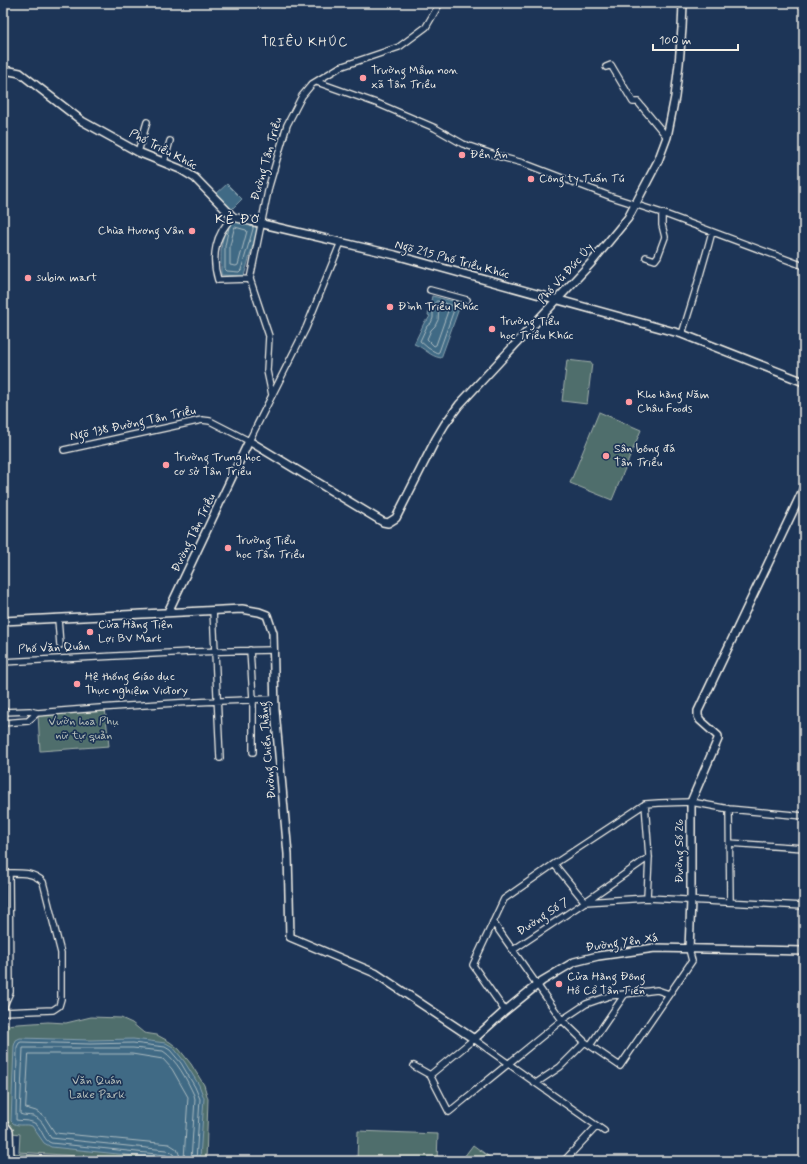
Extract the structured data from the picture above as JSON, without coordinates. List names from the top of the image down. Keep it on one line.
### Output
{"streets":{"street":["Phố Triều Khúc","Đường Tân Triều","Ngõ 215 Phố Triều Khúc","Phố Vũ Đức Úy","Ngõ 138 Đường Tân Triều","Phố Văn Quán","Đường Chiến Thắng","Đường Số 26","Đường Số 7","Đường Yên Xá"]},"crossings":[["Đường Tân Triều","Phố Vũ Đức Úy"],["Đường Tân Triều","Ngõ 138 Đường Tân Triều"],["Đường Tân Triều","Đường Chiến Thắng"],["Ngõ 215 Phố Triều Khúc","Phố Vũ Đức Úy"],["Phố Vũ Đức Úy","Ngõ 138 Đường Tân Triều"],["Phố Văn Quán","Đường Chiến Thắng"],["Đường Chiến Thắng","Đường Yên Xá"],["Đường Số 26","Đường Yên Xá"]],"districts":["TRIÊU KHÚC","KẺ ĐƠ"],"parks":["Vườn hoa Phụ nữ tự quản","Văn Quán Lake Park"],"places":["Trường Mầm non xã Tân Triều","Đền Án","Công ty Tuấn Tú","Chùa Hương Vân","subin mart","Đình Triều Khúc","Trường Tiểu học Triều Khúc","Kho hàng Năm Châu Foods","Sân bóng đá Tân Triều","Trường Trung học cơ sở Tân Triều","Trường Tiểu học Tân Triều","Cửa Hàng Tiện Lợi BV Mart","Hệ thống Giáo dục Thực nghiệm Victory","Cửa Hàng Đông Hồ Cổ Tân Tiến"],"scale_bar":"100 m"}
